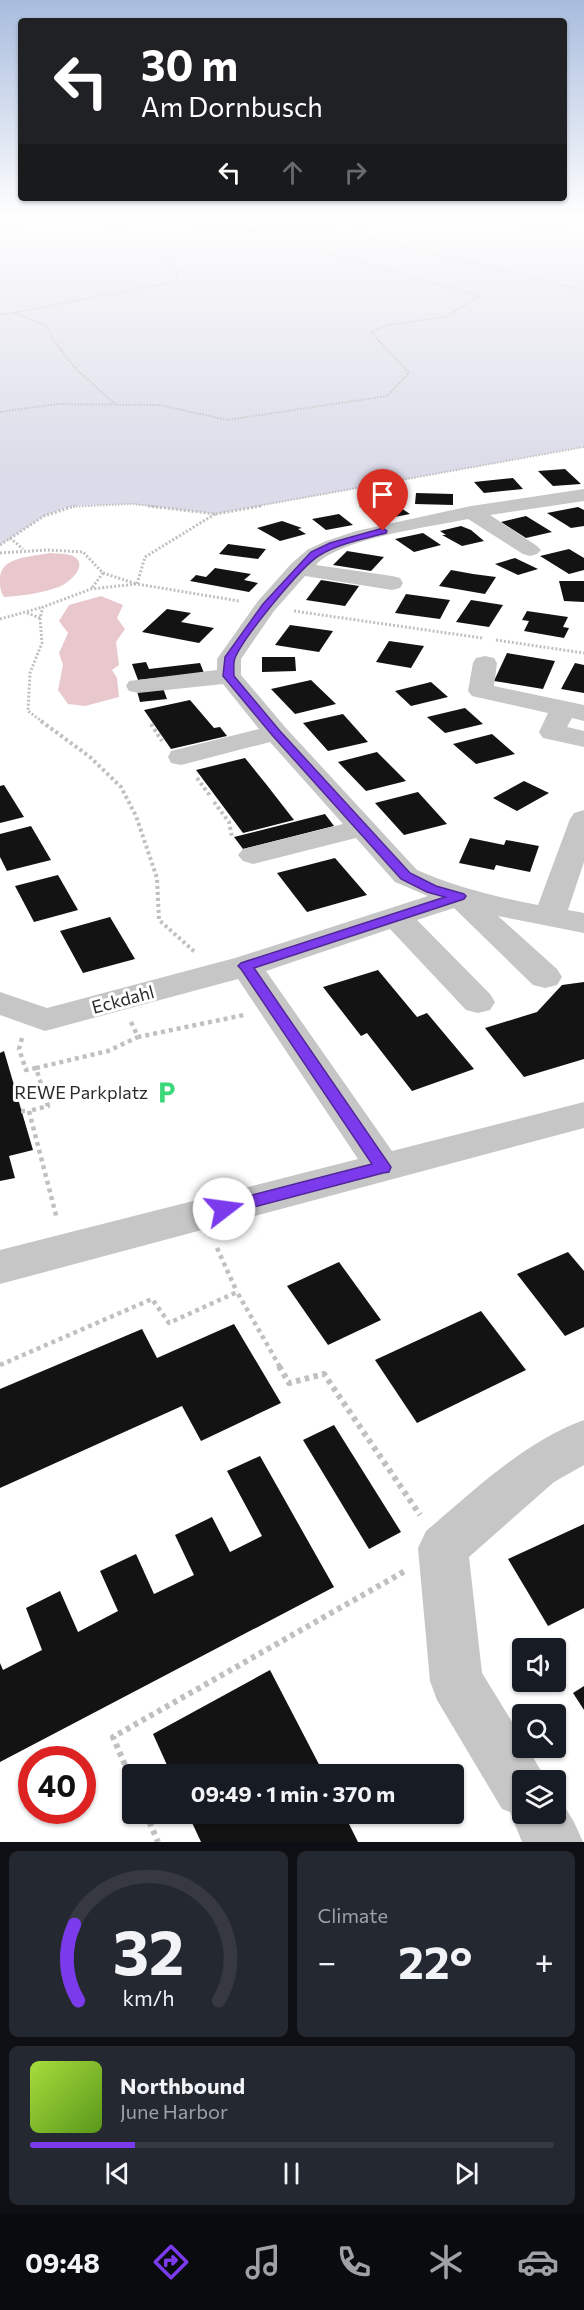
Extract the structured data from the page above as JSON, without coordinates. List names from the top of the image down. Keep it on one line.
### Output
{"streets":{"street":["Eckdahl"]},"places":{"parking":["REWE Parkplatz"]},"page":{"turn":["30 m","Am Dornbusch"],"limit":"40","trip":"09:49 · 1 min · 370 m","tile":"Climate","heat":["−","22°","+"],"song":["Northbound","June Harbor"],"tabs":"09:48","gauge":["32","km/h"]}}
